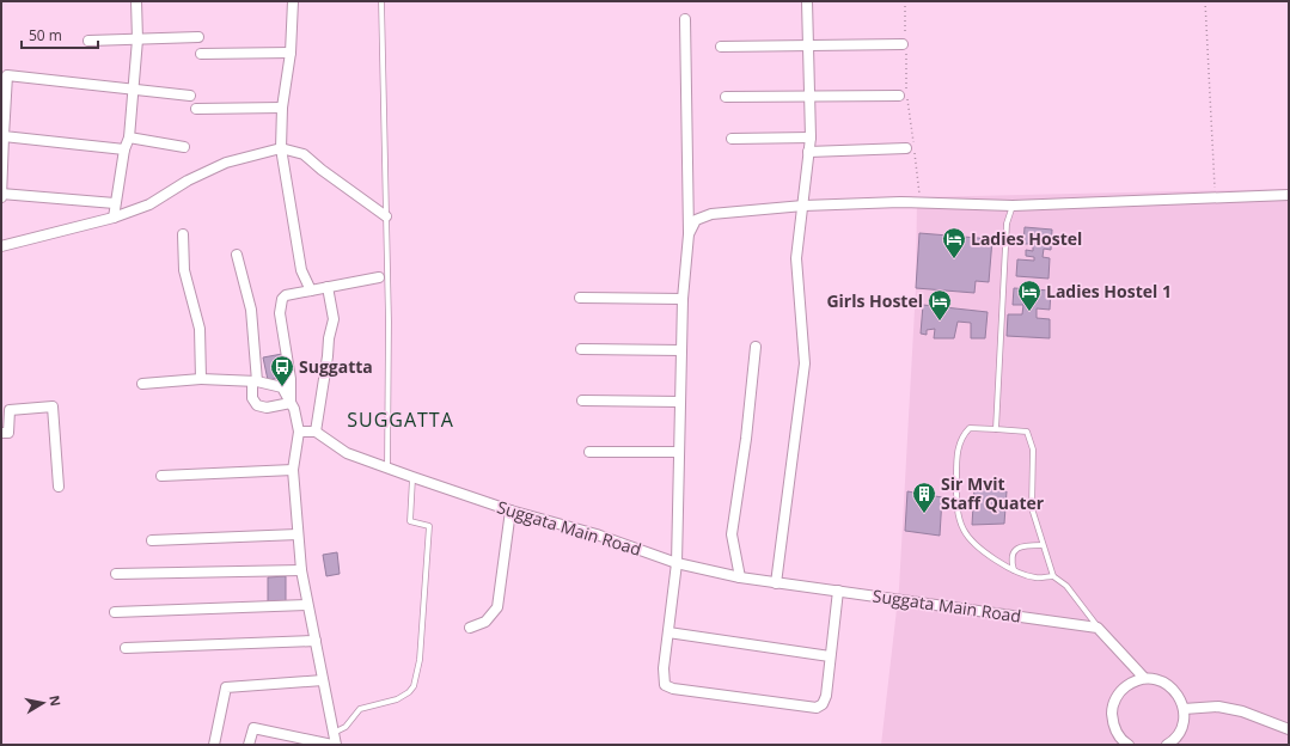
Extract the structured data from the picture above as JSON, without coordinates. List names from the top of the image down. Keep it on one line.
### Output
{"streets":{"street":["Suggata Main Road"]},"districts":["SUGGATTA"],"places":{"hotel":["Ladies Hostel","Ladies Hostel 1","Girls Hostel"],"bus stop":["Suggatta"],"building":["Sir Mvit Staff Quater"]},"scale_bar":"50 m","north":"right"}
